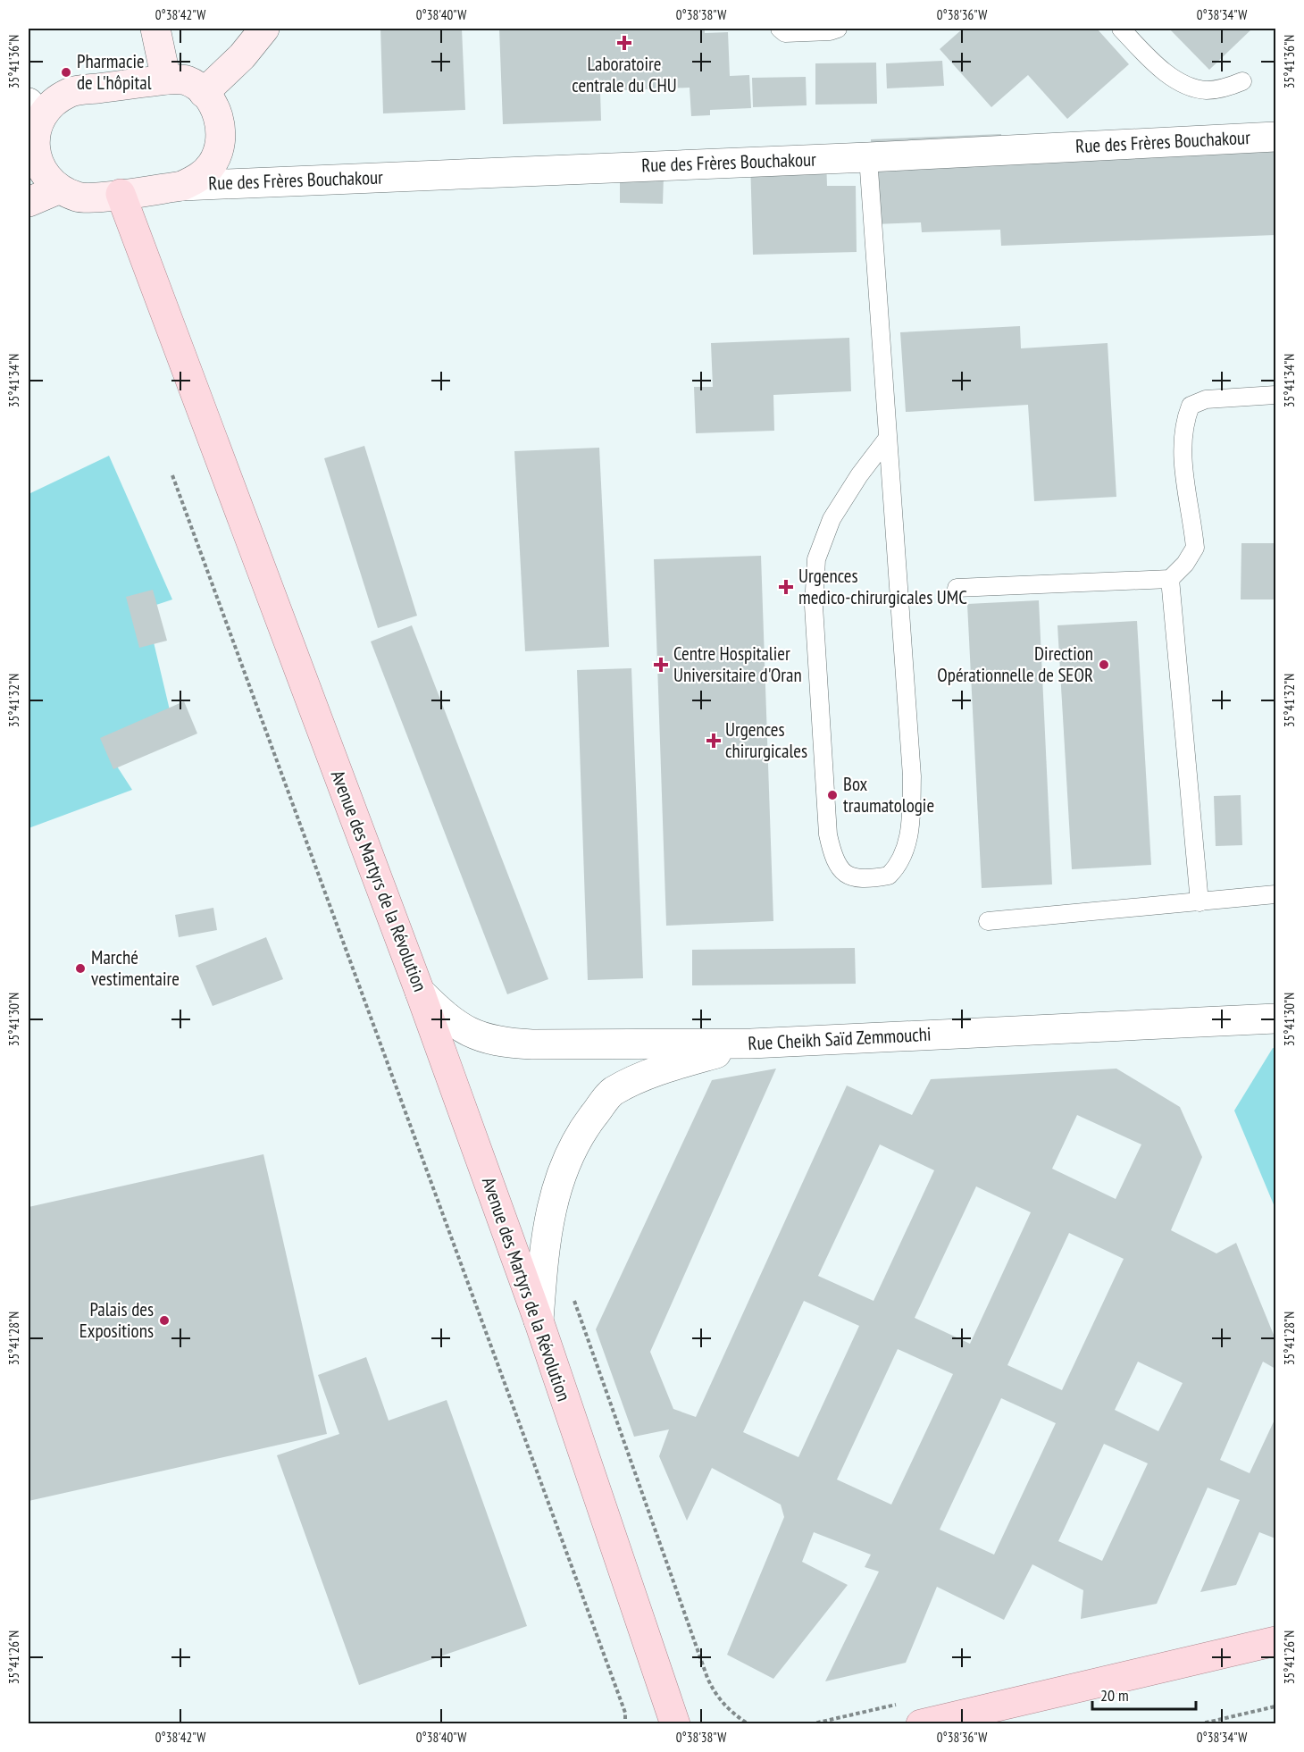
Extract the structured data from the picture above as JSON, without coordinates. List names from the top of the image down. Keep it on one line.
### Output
{"streets":{"main road":["Avenue des Martyrs de la Révolution"],"street":["Rue des Frères Bouchakour","Rue Cheikh Saïd Zemmouchi"]},"crossings":[["Rue des Frères Bouchakour","Avenue des Martyrs de la Révolution"],["Avenue des Martyrs de la Révolution","Rue Cheikh Saïd Zemmouchi"]],"places":{"health":["Laboratoire centrale du CHU","Urgences medico-chirurgicales UMC","Centre Hospitalier Universitaire d'Oran","Urgences chirurgicales"],"other":["Pharmacie de L'hôpital","Direction Opérationnelle de SEOR","Box traumatologie","Marché vestimentaire","Palais des Expositions"]},"scale_bar":"20 m","coordinates":["0°38'42\"W","0°38'40\"W","0°38'38\"W","0°38'36\"W","0°38'34\"W","35°41'36\"N","35°41'34\"N","35°41'32\"N","35°41'30\"N","35°41'28\"N","35°41'26\"N"]}
